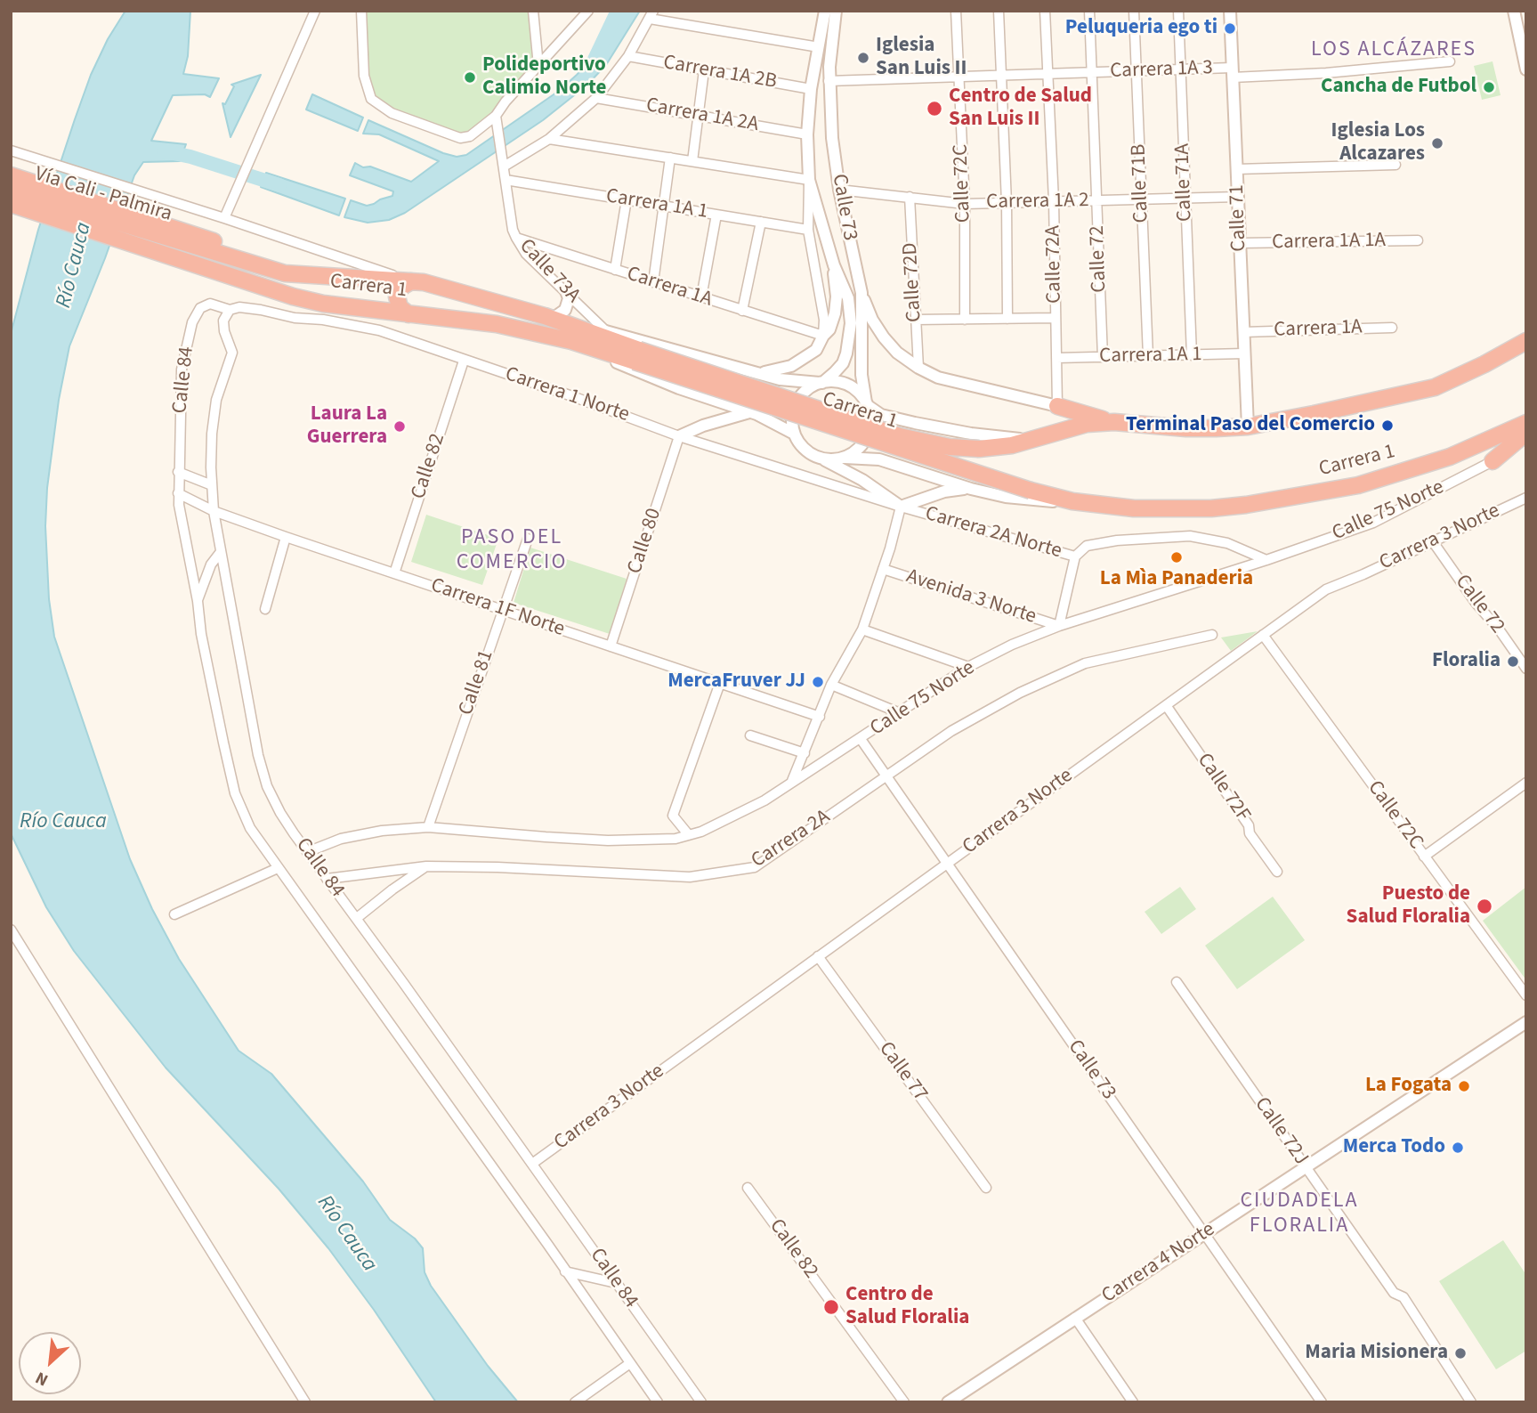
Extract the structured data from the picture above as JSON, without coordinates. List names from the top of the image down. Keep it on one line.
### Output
{"streets":{"highway":["Vía Cali - Palmira","Carrera 1"],"street":["Carrera 1A 3","Carrera 1A 2B","Carrera 1A 2A","Calle 71A","Calle 72C","Calle 71B","Carrera 1A 2","Carrera 1A 1","Calle 73","Calle 71","Carrera 1A 1A","Calle 72","Calle 72A","Calle 73A","Calle 72D","Carrera 1A","Calle 84","Carrera 1 Norte","Calle 82","Calle 75 Norte","Carrera 2A Norte","Carrera 3 Norte","Calle 80","Avenida 3 Norte","Carrera 1F Norte","Calle 81","Calle 72F","Carrera 2A","Calle 77","Calle 72J","Carrera 4 Norte"]},"crossings":[["Carrera 1A 3","Calle 71A"],["Carrera 1A 3","Calle 72C"],["Carrera 1A 3","Calle 71B"],["Carrera 1A 3","Calle 73"],["Carrera 1A 3","Calle 71"],["Carrera 1A 3","Calle 72"],["Carrera 1A 3","Calle 72A"],["Carrera 1A 2B","Calle 73"],["Carrera 1A 2A","Calle 73"],["Calle 71A","Carrera 1A 2"],["Calle 71A","Carrera 1A 1"],["Calle 72C","Carrera 1A 2"],["Calle 72C","Carrera 3 Norte"],["Calle 71B","Carrera 1A 2"],["Calle 71B","Carrera 1A 1"],["Vía Cali - Palmira","Carrera 1"],["Carrera 1A 2","Calle 73"],["Carrera 1A 2","Calle 71"],["Carrera 1A 2","Calle 72"],["Carrera 1A 2","Calle 72A"],["Carrera 1A 2","Calle 72D"],["Carrera 1A 1","Calle 71"],["Carrera 1A 1","Calle 72"],["Carrera 1A 1","Calle 72A"],["Carrera 1A 1","Calle 73A"],["Calle 73","Calle 75 Norte"],["Calle 73","Carrera 3 Norte"],["Calle 73","Carrera 2A"],["Calle 73","Carrera 4 Norte"],["Calle 71","Carrera 1A 1A"],["Calle 71","Carrera 1"],["Calle 71","Carrera 1A"],["Calle 72","Carrera 3 Norte"],["Calle 73A","Carrera 1A"],["Calle 84","Carrera 1 Norte"],["Calle 84","Calle 75 Norte"],["Calle 84","Carrera 3 Norte"],["Calle 84","Carrera 1F Norte"],["Calle 84","Carrera 2A"],["Carrera 1 Norte","Calle 82"],["Carrera 1 Norte","Carrera 2A Norte"],["Carrera 1 Norte","Calle 80"],["Calle 82","Carrera 1F Norte"],["Calle 75 Norte","Carrera 2A Norte"],["Calle 75 Norte","Avenida 3 Norte"],["Calle 75 Norte","Calle 81"],["Carrera 3 Norte","Calle 72F"],["Carrera 3 Norte","Calle 77"],["Calle 80","Carrera 1F Norte"],["Carrera 1F Norte","Calle 81"],["Calle 72J","Carrera 4 Norte"]],"districts":["LOS ALCÁZARES","PASO DEL COMERCIO","CIUDADELA FLORALIA"],"water":["Río Cauca"],"places":["Peluqueria ego ti","Iglesia San Luis II","Polideportivo Calimio Norte","Cancha de Futbol","Centro de Salud San Luis II","Iglesia Los Alcazares","Terminal Paso del Comercio","Laura La Guerrera","La Mìa Panaderia","Floralia","MercaFruver JJ","Puesto de Salud Floralia","La Fogata","Merca Todo","Centro de Salud Floralia","Maria Misionera"],"north":"bottom left"}
